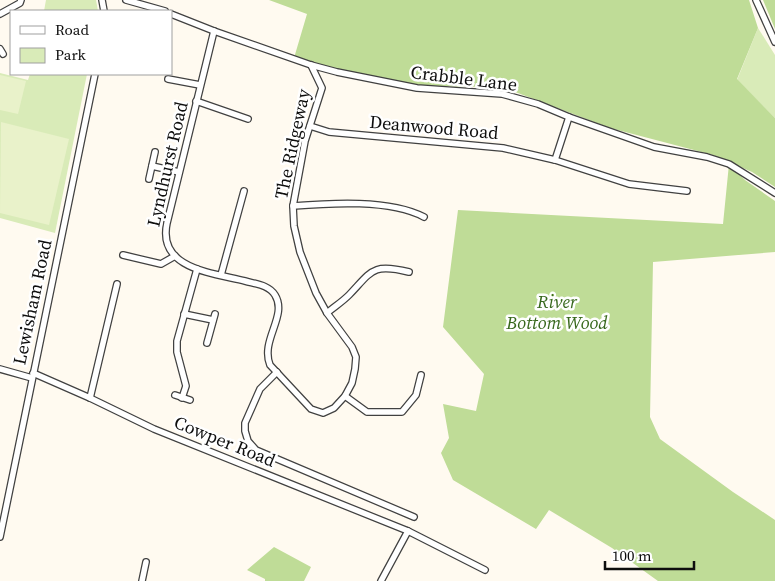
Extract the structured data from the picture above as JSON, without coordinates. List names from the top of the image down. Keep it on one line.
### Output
{"streets":{"street":["Crabble Lane","Deanwood Road","The Ridgeway","Lyndhurst Road","Lewisham Road","Cowper Road"]},"crossings":[["Crabble Lane","The Ridgeway"],["Crabble Lane","Lyndhurst Road"],["Deanwood Road","The Ridgeway"],["Lewisham Road","Cowper Road"]],"parks":["River Bottom Wood"],"legend":["Road","Park"],"scale_bar":"100 m"}
